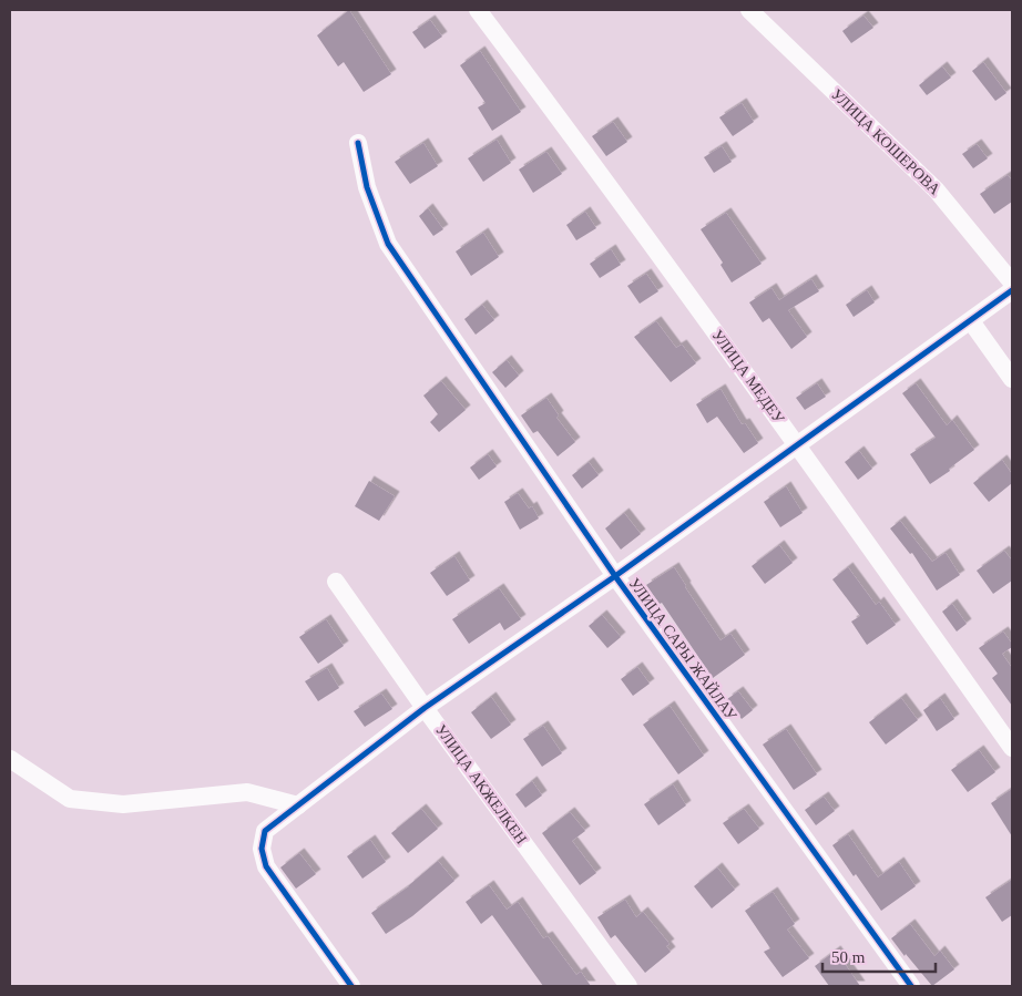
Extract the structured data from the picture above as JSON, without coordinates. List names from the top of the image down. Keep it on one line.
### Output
{"streets":{"street":["УЛИЦА КОШЕРОВА","УЛИЦА МЕДЕУ","УЛИЦА САРЫ ЖАЙЛАУ","УЛИЦА АКЖЕЛКЕН"]},"scale_bar":"50 m"}
